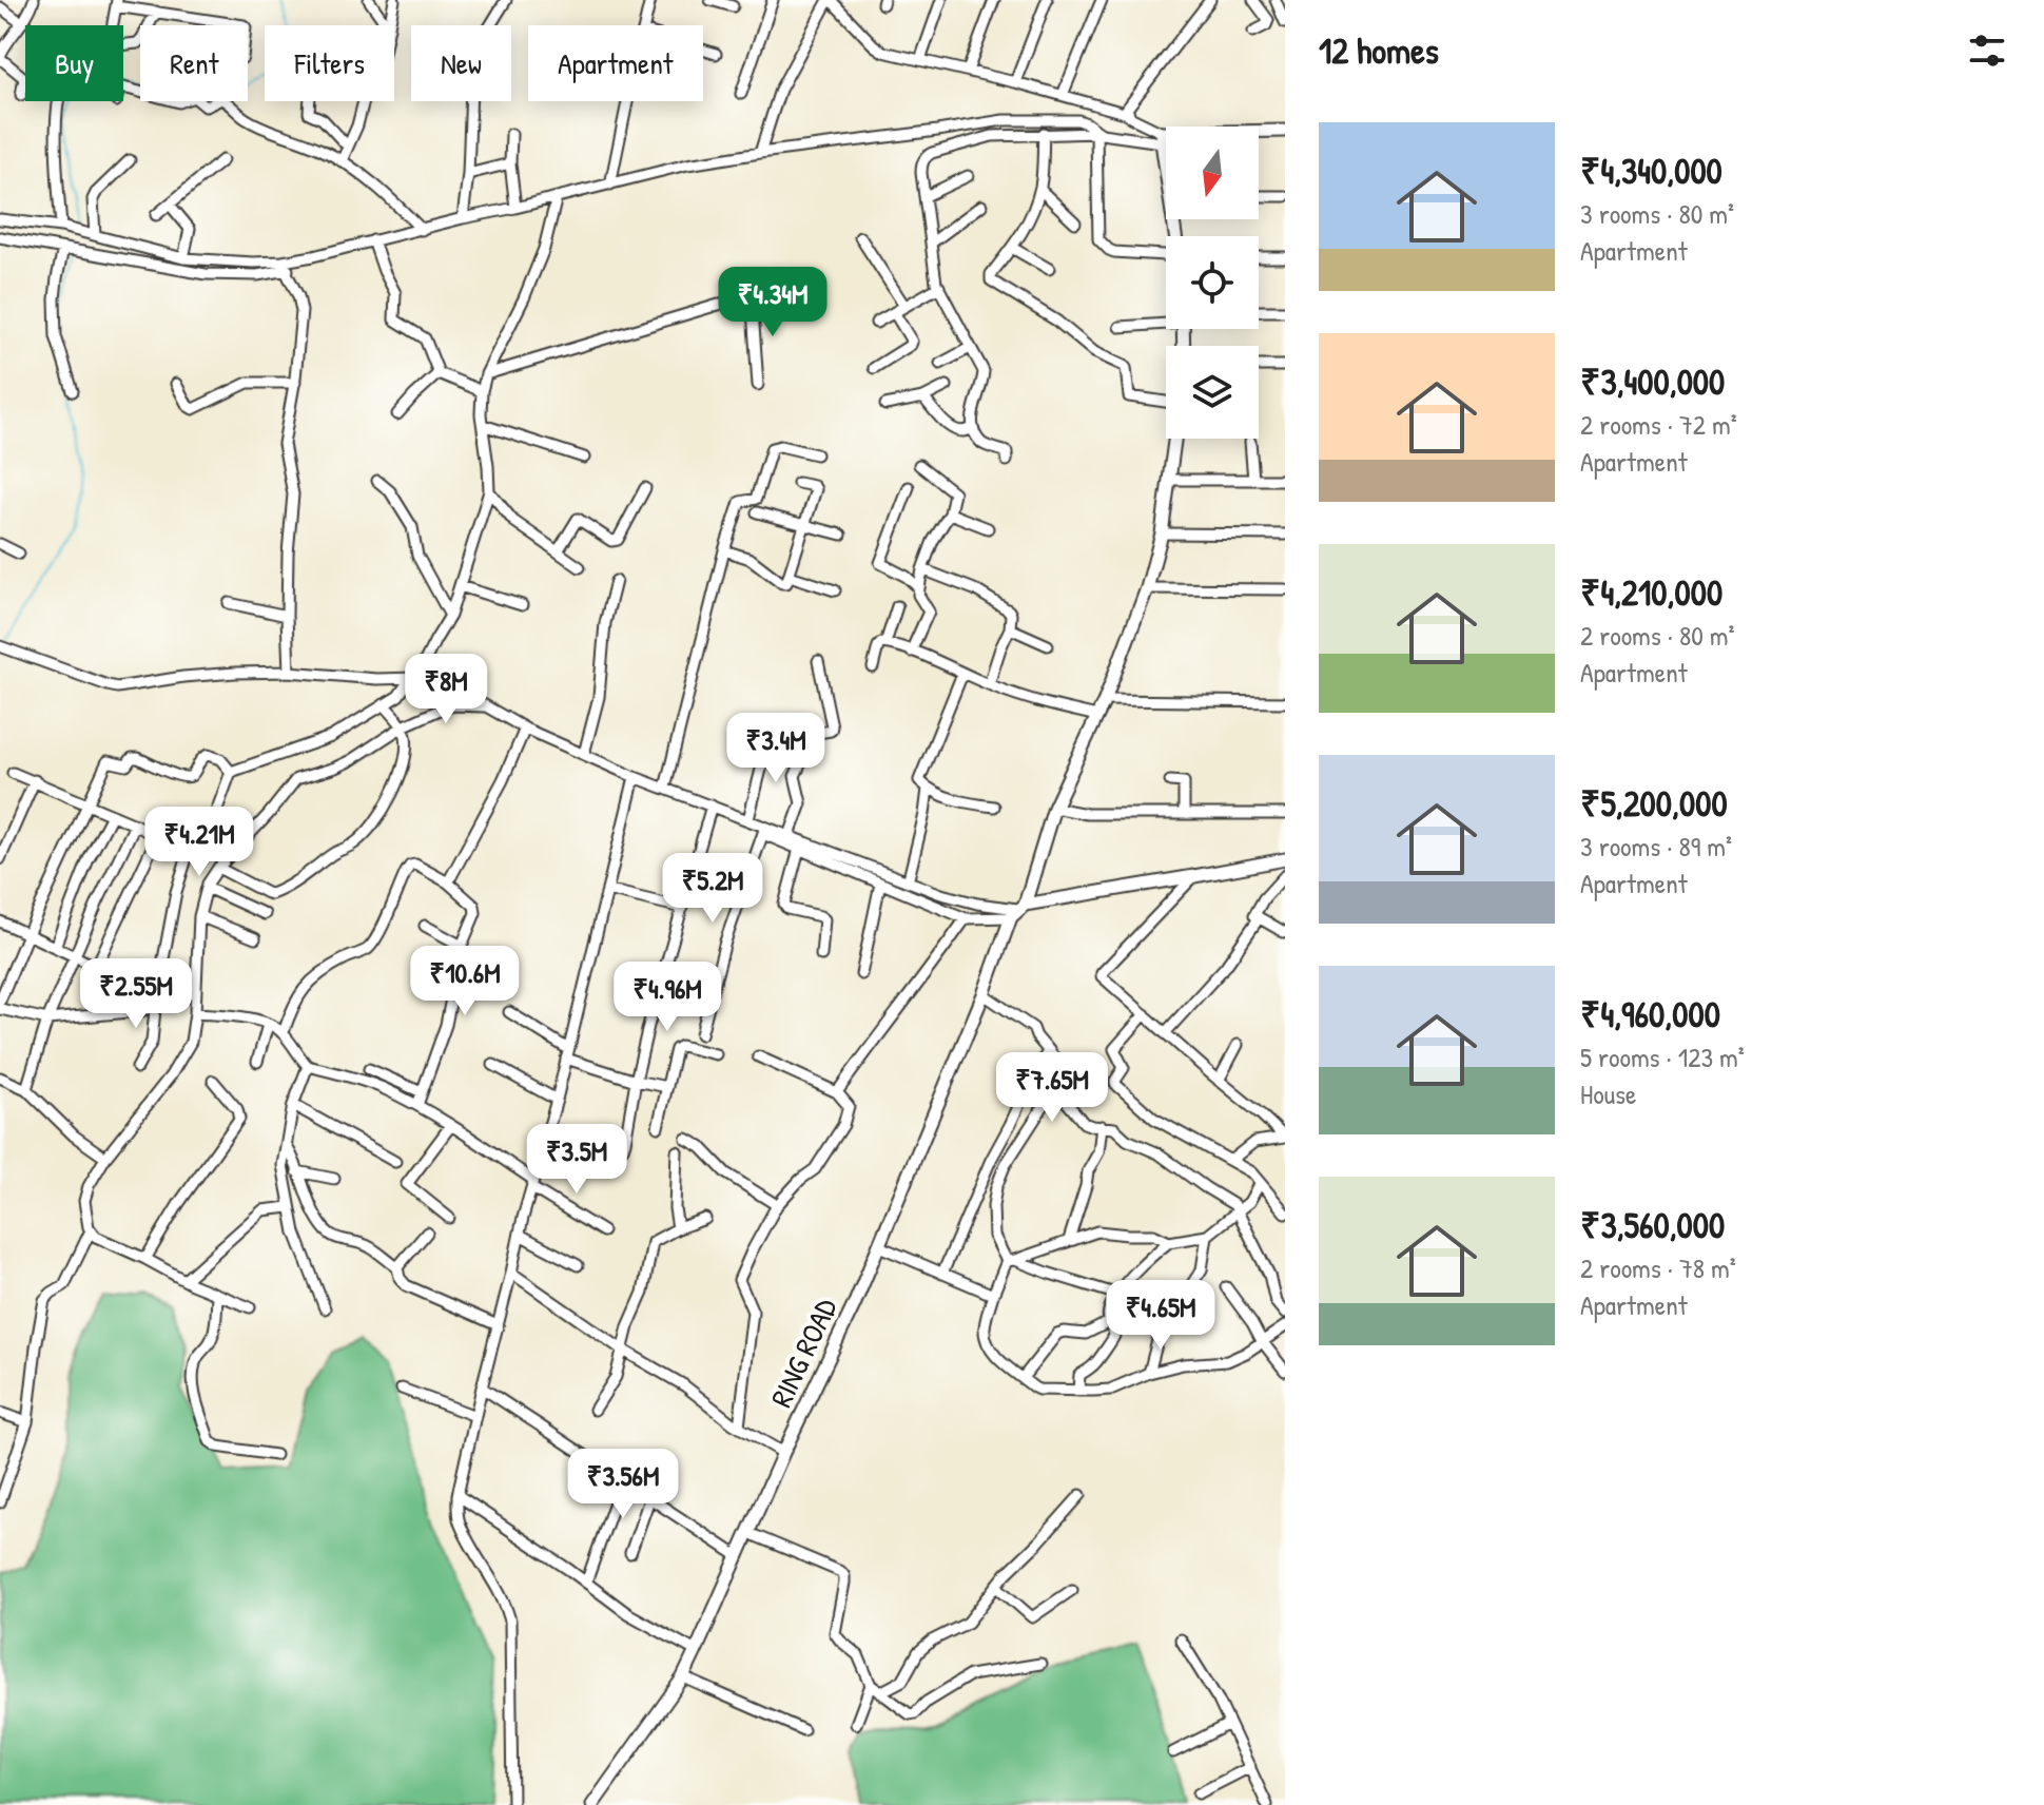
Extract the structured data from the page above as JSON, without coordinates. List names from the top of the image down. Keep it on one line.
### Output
{"streets":{"street":["RING ROAD"]},"north":"bottom","page":{"heading":"12 homes","chip":["Buy","Rent","Filters","New","Apartment"],"list":[{"name":"₹4,340,000","note":"3 rooms · 80 m² · Apartment"},{"name":"₹3,400,000","note":"2 rooms · 72 m² · Apartment"},{"name":"₹4,210,000","note":"2 rooms · 80 m² · Apartment"},{"name":"₹5,200,000","note":"3 rooms · 89 m² · Apartment"},{"name":"₹4,960,000","note":"5 rooms · 123 m² · House"},{"name":"₹3,560,000","note":"2 rooms · 78 m² · Apartment"}],"price":["₹4.34M","₹8M","₹3.4M","₹4.21M","₹5.2M","₹10.6M","₹2.55M","₹4.96M","₹7.65M","₹3.5M","₹4.65M","₹3.56M"]}}
